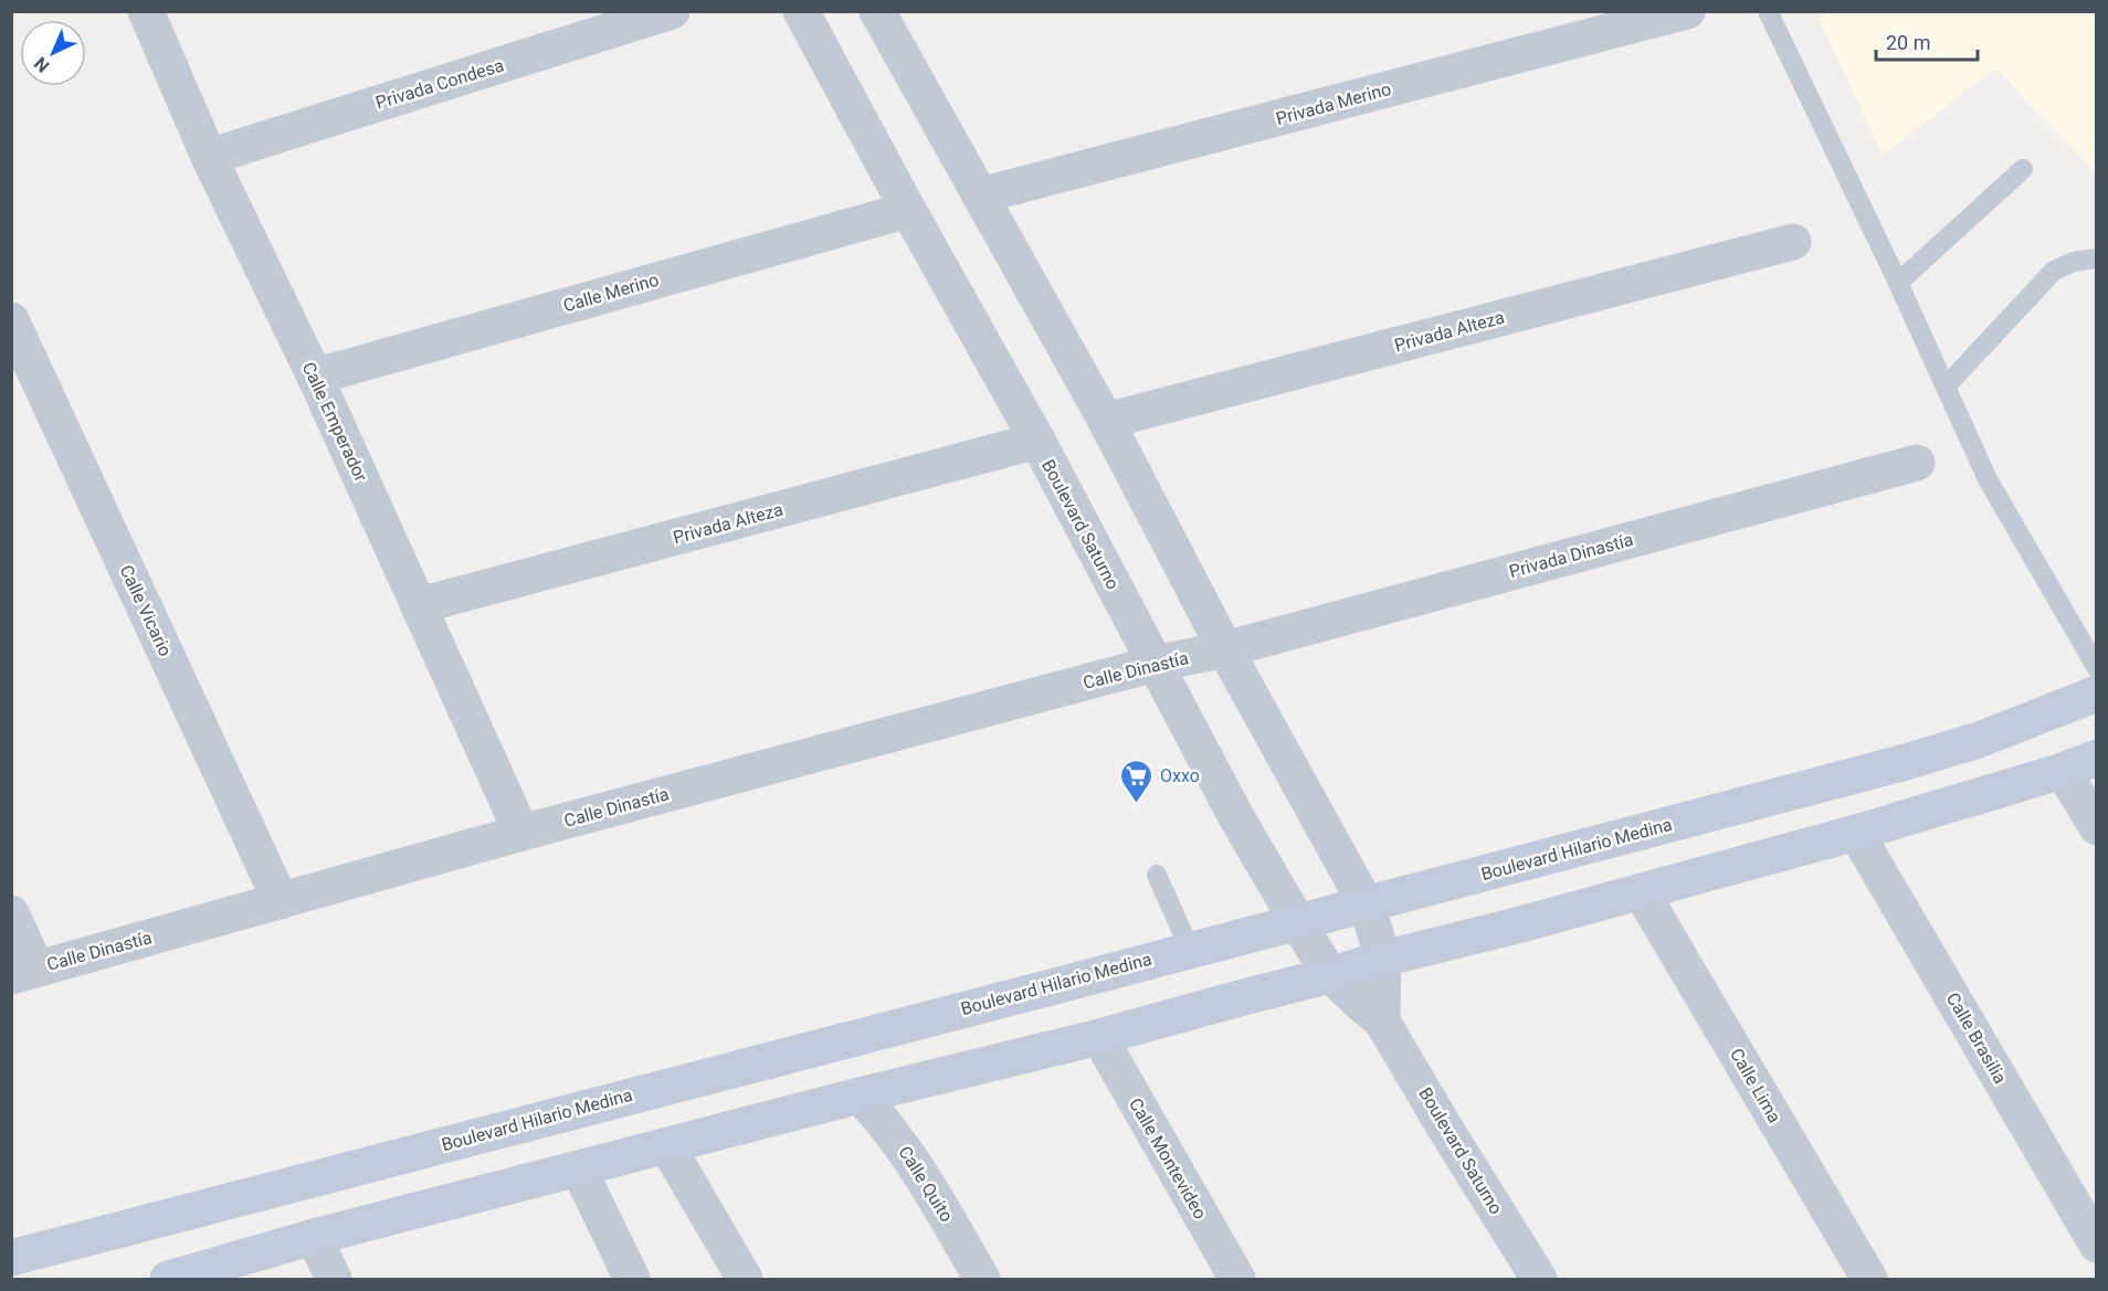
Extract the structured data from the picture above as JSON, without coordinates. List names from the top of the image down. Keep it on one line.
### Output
{"streets":{"main road":["Boulevard Hilario Medina"],"street":["Privada Condesa","Privada Merino","Calle Merino","Privada Alteza","Calle Emperador","Boulevard Saturno","Privada Dinastía","Calle Vicario","Calle Dinastía","Calle Brasilia","Calle Lima","Calle Montevideo","Calle Quito"]},"crossings":[["Privada Condesa","Calle Emperador"],["Calle Merino","Calle Emperador"],["Calle Merino","Boulevard Saturno"],["Privada Alteza","Calle Emperador"],["Privada Alteza","Boulevard Saturno"],["Calle Emperador","Calle Dinastía"],["Boulevard Saturno","Calle Dinastía"],["Boulevard Saturno","Boulevard Hilario Medina"],["Privada Dinastía","Calle Dinastía"],["Calle Vicario","Calle Dinastía"]],"places":{"supermarket":["Oxxo"]},"scale_bar":"20 m","north":"bottom left"}
